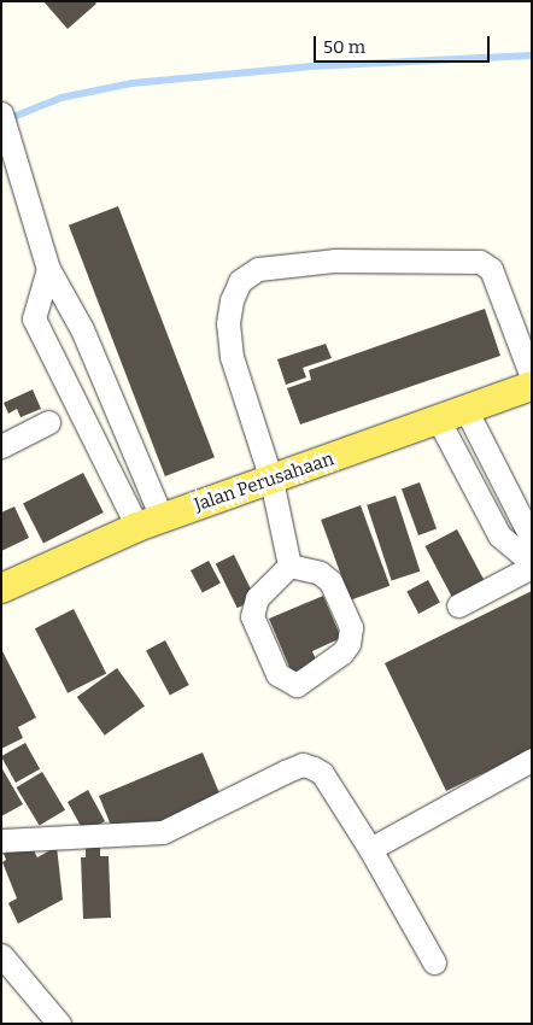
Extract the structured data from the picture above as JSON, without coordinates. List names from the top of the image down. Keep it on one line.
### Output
{"streets":{"main road":["Jalan Perusahaan"]},"scale_bar":"50 m"}
